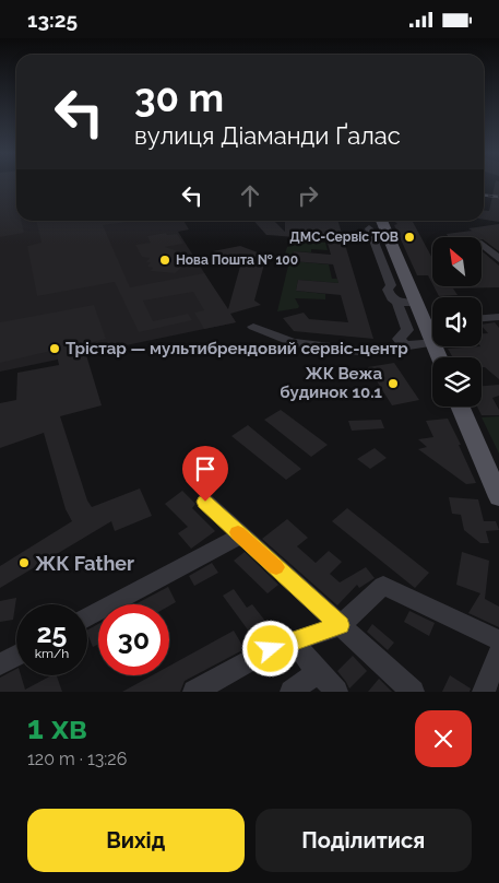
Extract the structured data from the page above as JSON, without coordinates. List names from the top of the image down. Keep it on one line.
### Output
{"places":["ДМС-Сервіс ТОВ","Нова Пошта № 100","Трістар — мультибрендовий сервіс-центр","ЖК Вежа будинок 10.1","ЖК Father"],"north":"top left","page":{"status":"13:25","turn":["30 m","вулиця Діаманди Ґалас"],"speed":"25 km/h","limit":"30","heading":["1 хв","120 m · 13:26"],"buttons":["Вихід","Поділитися"]}}
